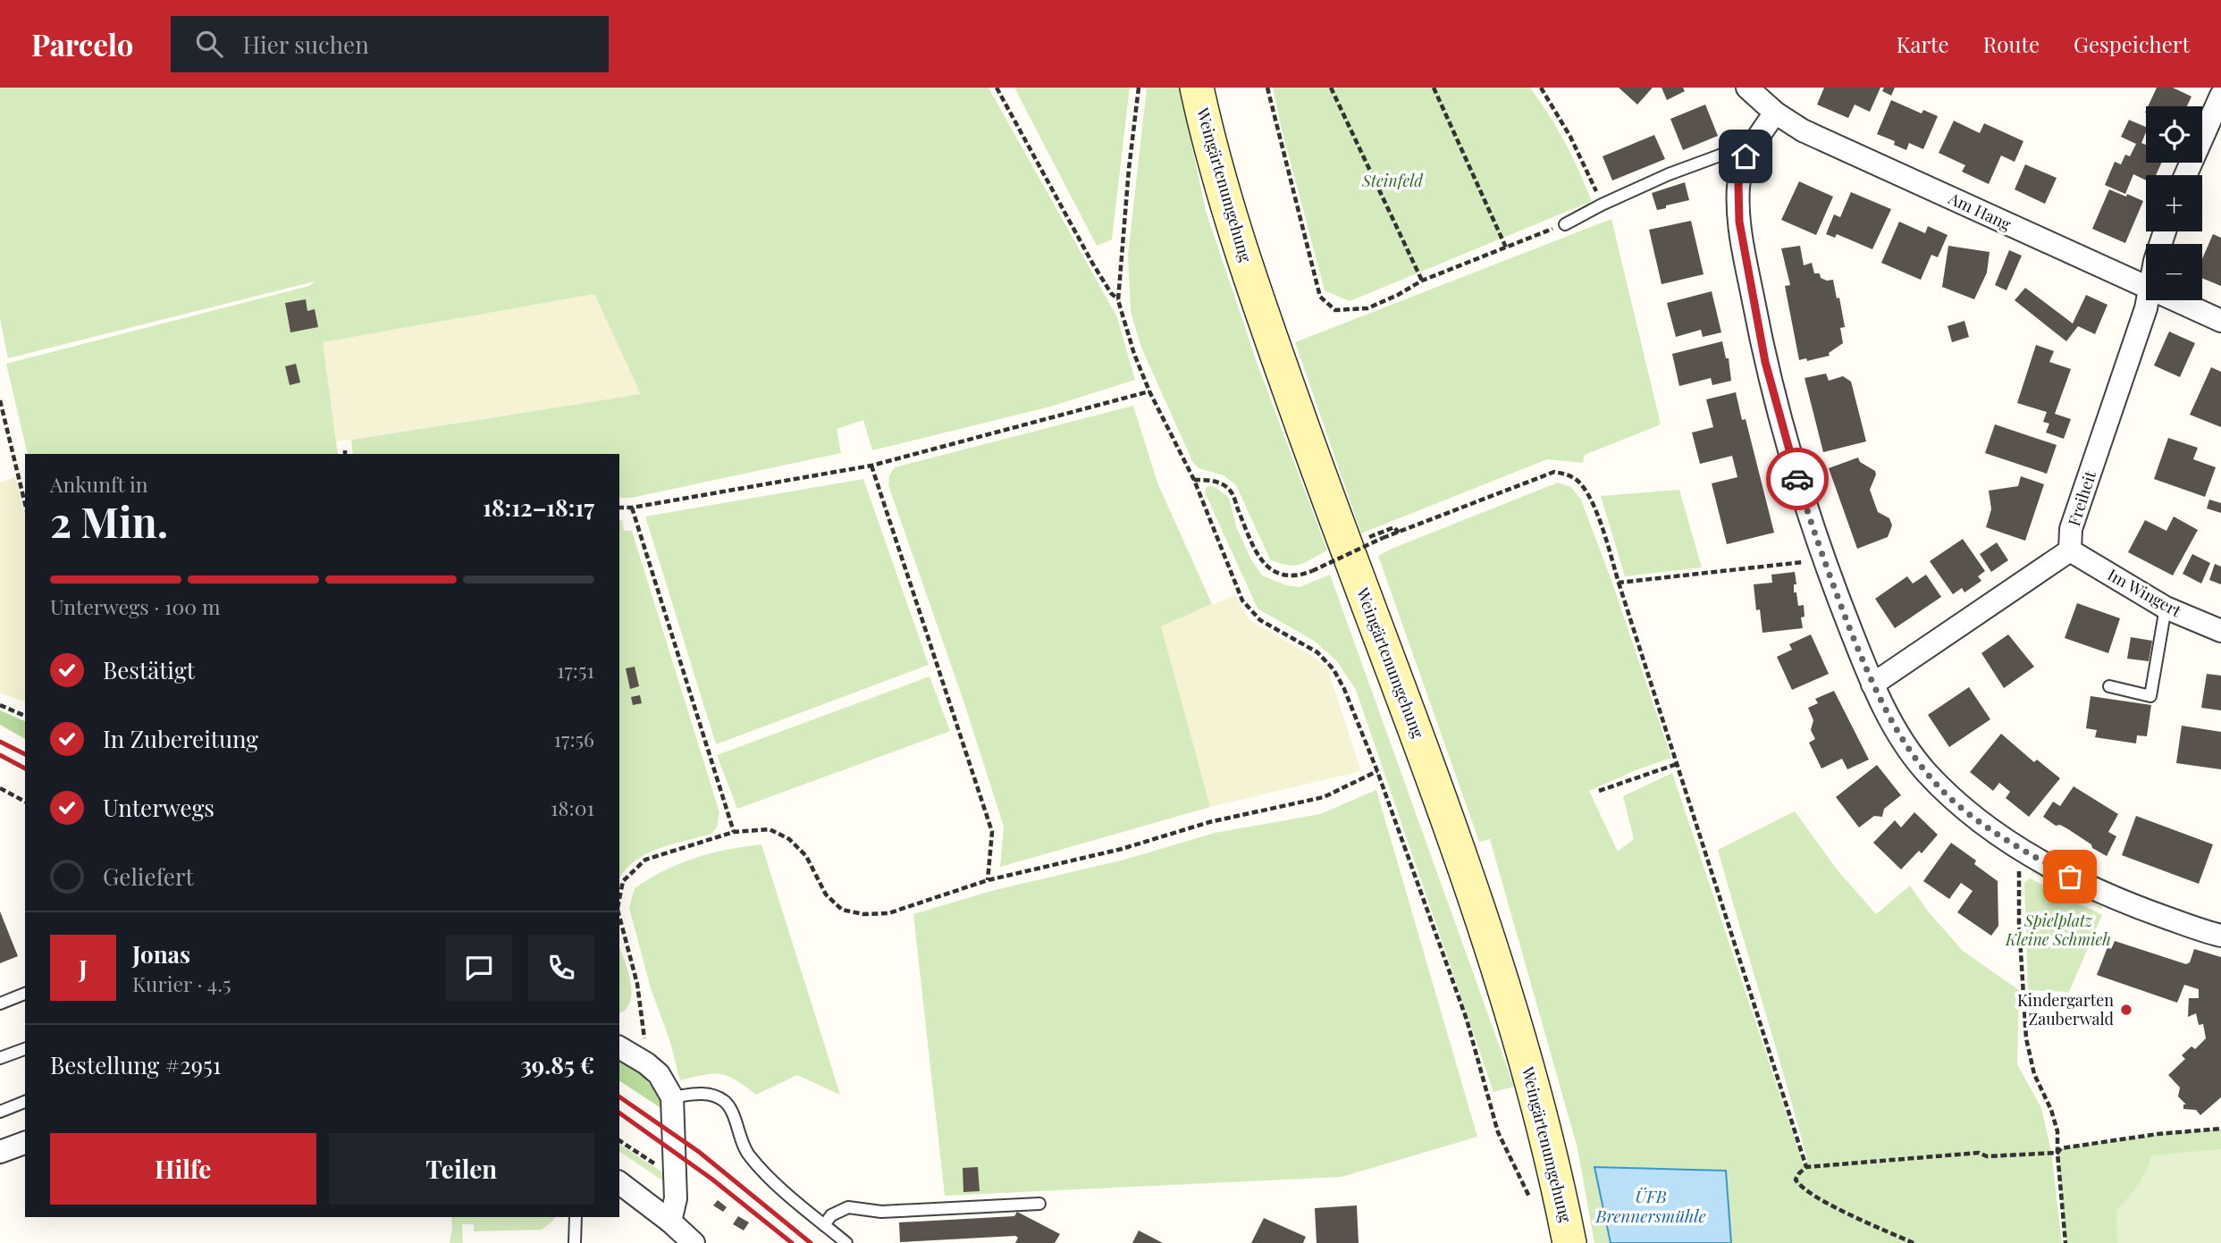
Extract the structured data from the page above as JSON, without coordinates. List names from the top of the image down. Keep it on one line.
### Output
{"streets":{"main road":["Weingärtenumgehung"],"street":["Am Hang","Freiheit","Im Wingert"]},"crossings":[["Freiheit","Im Wingert"]],"water":["ÜFB Brennersmühle"],"parks":["Steinfeld","Spielplatz Kleine Schmieh"],"places":["Kindergarten Zauberwald"],"page":{"header":"Parcelo","search":"Hier suchen","nav":["Karte","Route","Gespeichert"],"map_buttons":["+","−"],"heading":["2 Min.","Ankunft in","18:12–18:17"],"panel":["Jonas","Kurier · 4.5","Bestellung #2951","39.85 €"],"bar":"Unterwegs · 100 m","list":[["Bestätigt","17:51"],["In Zubereitung","17:56"],["Unterwegs","18:01"],"Geliefert"],"round":"J","buttons":["Hilfe","Teilen"]}}
